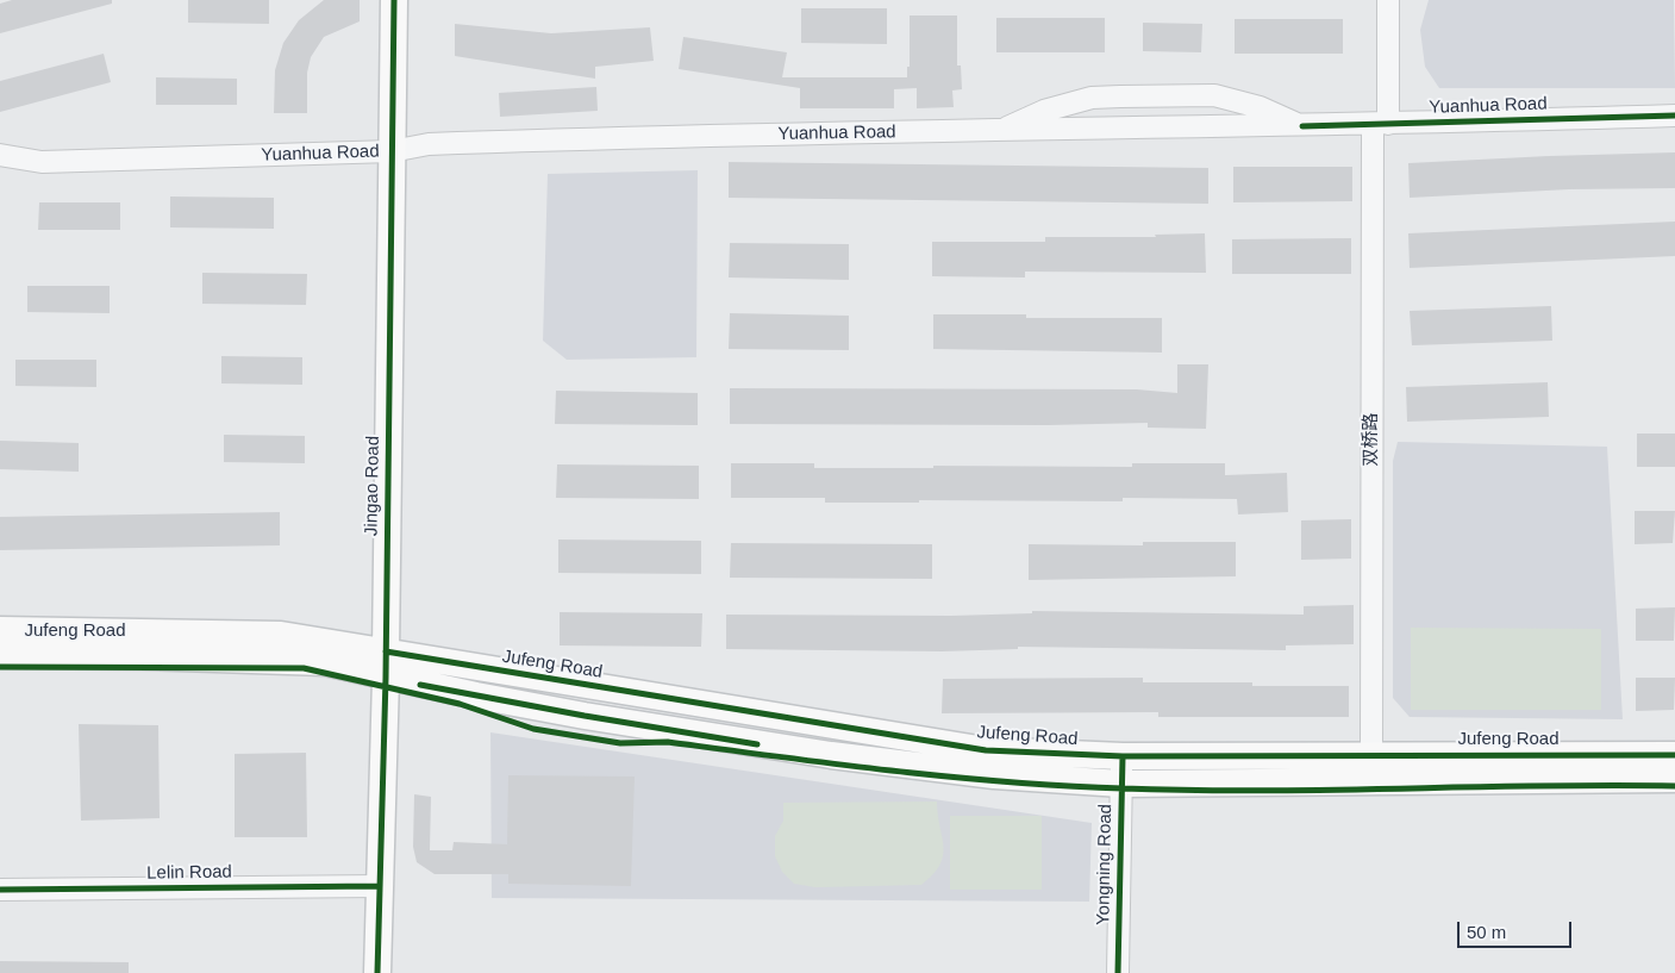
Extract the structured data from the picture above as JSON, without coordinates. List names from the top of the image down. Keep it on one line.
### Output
{"streets":{"main road":["Jingao Road","Jufeng Road"],"street":["Yuanhua Road","双桥路","Yongning Road","Lelin Road"]},"crossings":[["Yuanhua Road","双桥路"],["Yuanhua Road","Jingao Road"],["双桥路","Jufeng Road"],["Jingao Road","Jufeng Road"],["Jingao Road","Lelin Road"],["Jufeng Road","Yongning Road"]],"scale_bar":"50 m"}
